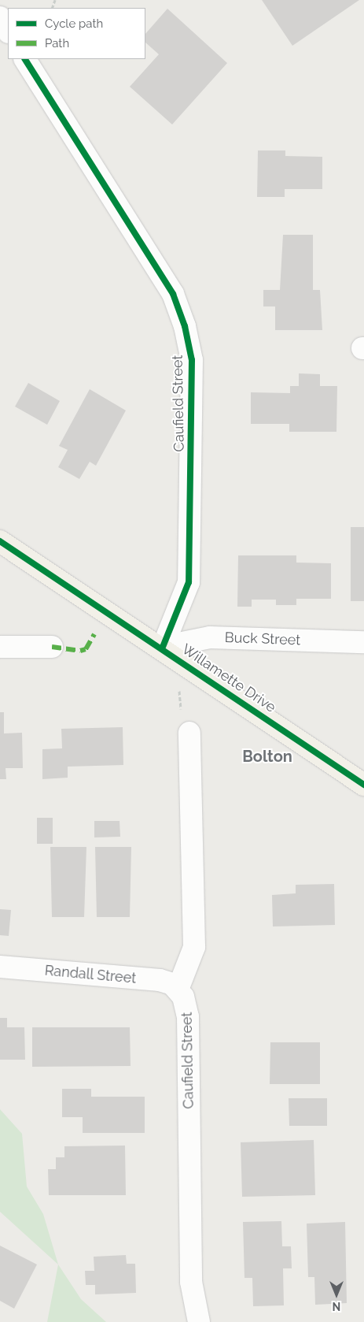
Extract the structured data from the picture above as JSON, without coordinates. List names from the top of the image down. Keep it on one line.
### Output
{"streets":{"main road":["Willamette Drive"],"street":["Caufield Street","Buck Street","Randall Street"]},"crossings":[["Caufield Street","Buck Street"],["Caufield Street","Willamette Drive"],["Caufield Street","Randall Street"],["Buck Street","Willamette Drive"]],"districts":["Bolton"],"legend":["Cycle path","Path"],"north":"bottom"}
